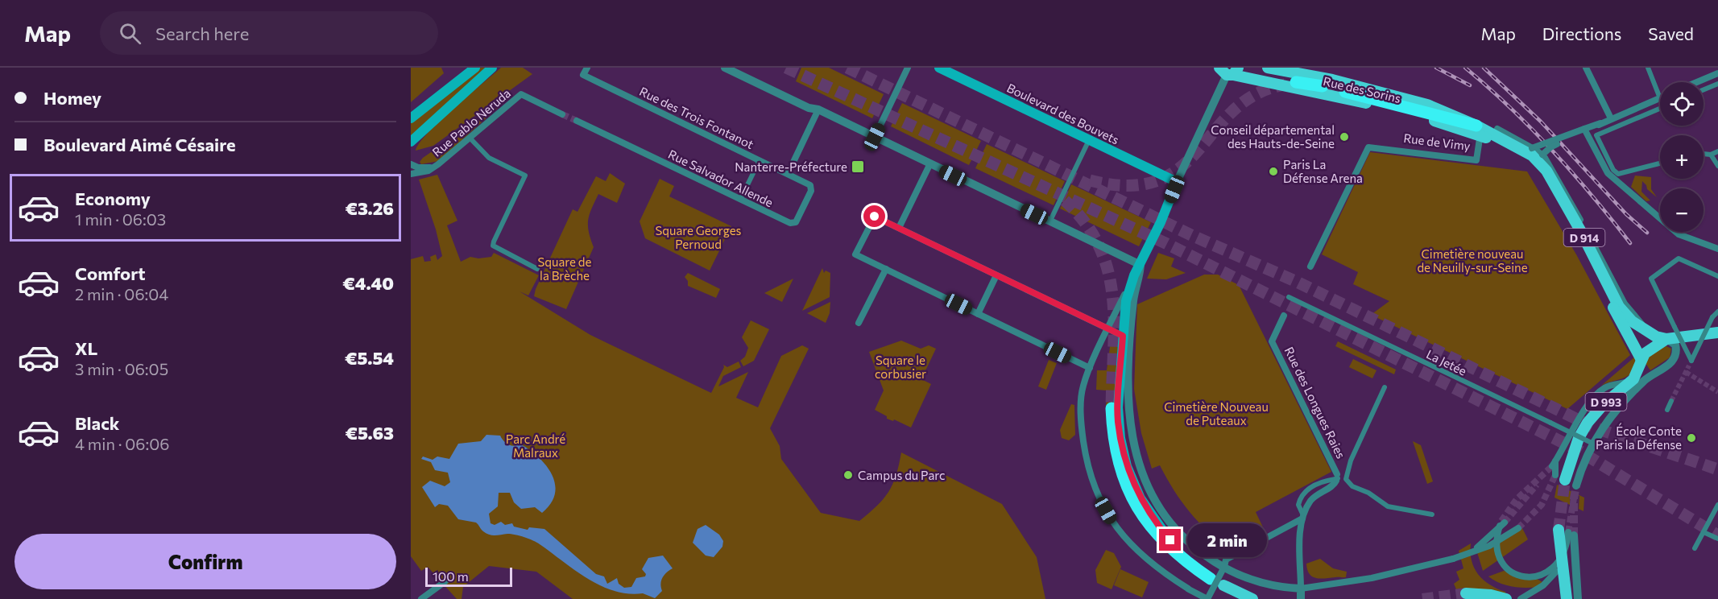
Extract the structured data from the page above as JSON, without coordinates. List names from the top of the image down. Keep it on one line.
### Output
{"streets":{"main road":["Rue des Sorins","Boulevard des Bouvets","Rue de Vimy","D 914","D 993"],"street":["Rue des Trois Fontanot","Rue Pablo Neruda","Rue Salvador Allende","La Jetée","Rue des Longues Raies"]},"crossings":[["Rue des Sorins","Rue de Vimy"],["Rue des Trois Fontanot","Rue Salvador Allende"],["Rue de Vimy","D 914"],["D 914","D 993"]],"parks":["Square Georges Pernoud","Cimetière nouveau de Neuilly-sur-Seine","Square de la Brèche","Square le corbusier","Cimetière Nouveau de Puteaux","Parc André Malraux"],"places":{"other":["Conseil départemental des Hauts-de-Seine","Paris La Défense Arena","École Conte Paris la Défense","Campus du Parc"],"transit":["Nanterre-Préfecture"]},"scale_bar":"100 m","page":{"header":"Map","search":"Search here","nav":["Map","Directions","Saved"],"banner":["Homey","Boulevard Aimé Césaire"],"map_buttons":["+","−"],"list":[{"name":"Economy","note":"1 min · 06:03","value":"€3.26"},{"name":"Comfort","note":"2 min · 06:04","value":"€4.40"},{"name":"XL","note":"3 min · 06:05","value":"€5.54"},{"name":"Black","note":"4 min · 06:06","value":"€5.63"}],"bubble":"2 min","buttons":"Confirm","scale":"100 m"}}
